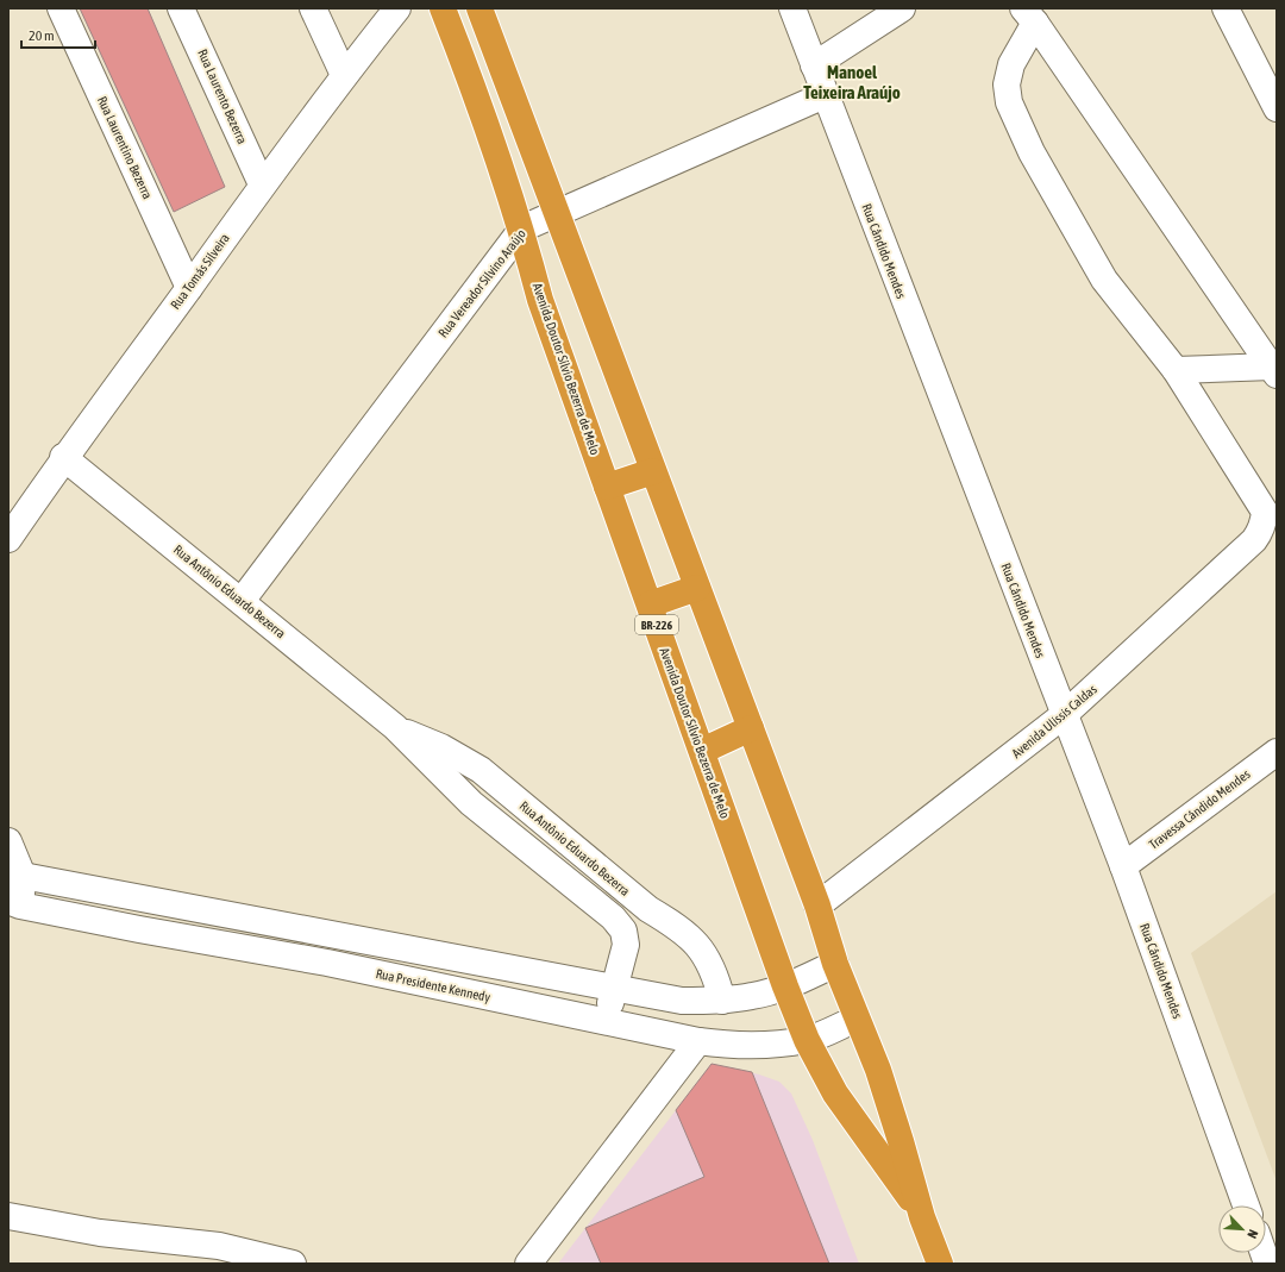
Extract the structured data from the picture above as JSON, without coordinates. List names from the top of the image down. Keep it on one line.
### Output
{"streets":{"highway":["Avenida Doutor Sílvio Bezerra de Melo","BR-226"],"street":["Rua Laurento Bezerra","Rua Laurentino Bezerra","Rua Cândido Mendes","Rua Tomás Silveira","Rua Vereador Silvino Araújo","Rua Antônio Eduardo Bezerra","Avenida Ulissis Caldas","Travessa Cândido Mendes","Rua Presidente Kennedy"]},"crossings":[["Rua Laurento Bezerra","Rua Tomás Silveira"],["Rua Laurentino Bezerra","Rua Tomás Silveira"],["Rua Cândido Mendes","Rua Vereador Silvino Araújo"],["Rua Cândido Mendes","Avenida Ulissis Caldas"],["Rua Cândido Mendes","Travessa Cândido Mendes"],["Rua Tomás Silveira","Rua Antônio Eduardo Bezerra"],["Rua Vereador Silvino Araújo","Avenida Doutor Sílvio Bezerra de Melo"],["Rua Vereador Silvino Araújo","Rua Antônio Eduardo Bezerra"],["Avenida Doutor Sílvio Bezerra de Melo","Avenida Ulissis Caldas"],["Avenida Doutor Sílvio Bezerra de Melo","Rua Presidente Kennedy"],["Rua Antônio Eduardo Bezerra","Rua Presidente Kennedy"]],"districts":["Manoel Teixeira Araújo"],"scale_bar":"20 m","north":"bottom right"}
